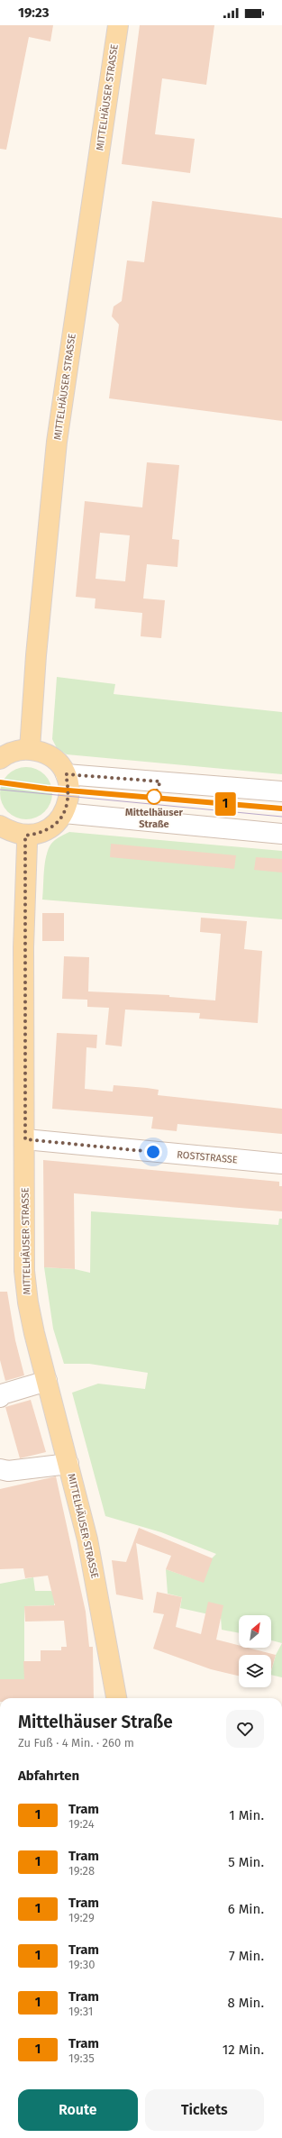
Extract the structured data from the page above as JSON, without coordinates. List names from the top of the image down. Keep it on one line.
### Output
{"streets":{"main road":["MITTELHÄUSER STRASSE"],"street":["ROSTSTRASSE"]},"crossings":[["MITTELHÄUSER STRASSE","ROSTSTRASSE"]],"places":["Mittelhäuser Straße"],"lines":["tram line 1"],"north":"top right","page":{"status":"19:23","on_map":"1","heading":[["Mittelhäuser Straße","Zu Fuß · 4 Min. · 260 m"],"Abfahrten"],"list":[{"mark":"1","name":"Tram","note":"19:24","value":"1 Min."},{"mark":"1","name":"Tram","note":"19:28","value":"5 Min."},{"mark":"1","name":"Tram","note":"19:29","value":"6 Min."},{"mark":"1","name":"Tram","note":"19:30","value":"7 Min."},{"mark":"1","name":"Tram","note":"19:31","value":"8 Min."},{"mark":"1","name":"Tram","note":"19:35","value":"12 Min."}],"buttons":["Route","Tickets"]}}
